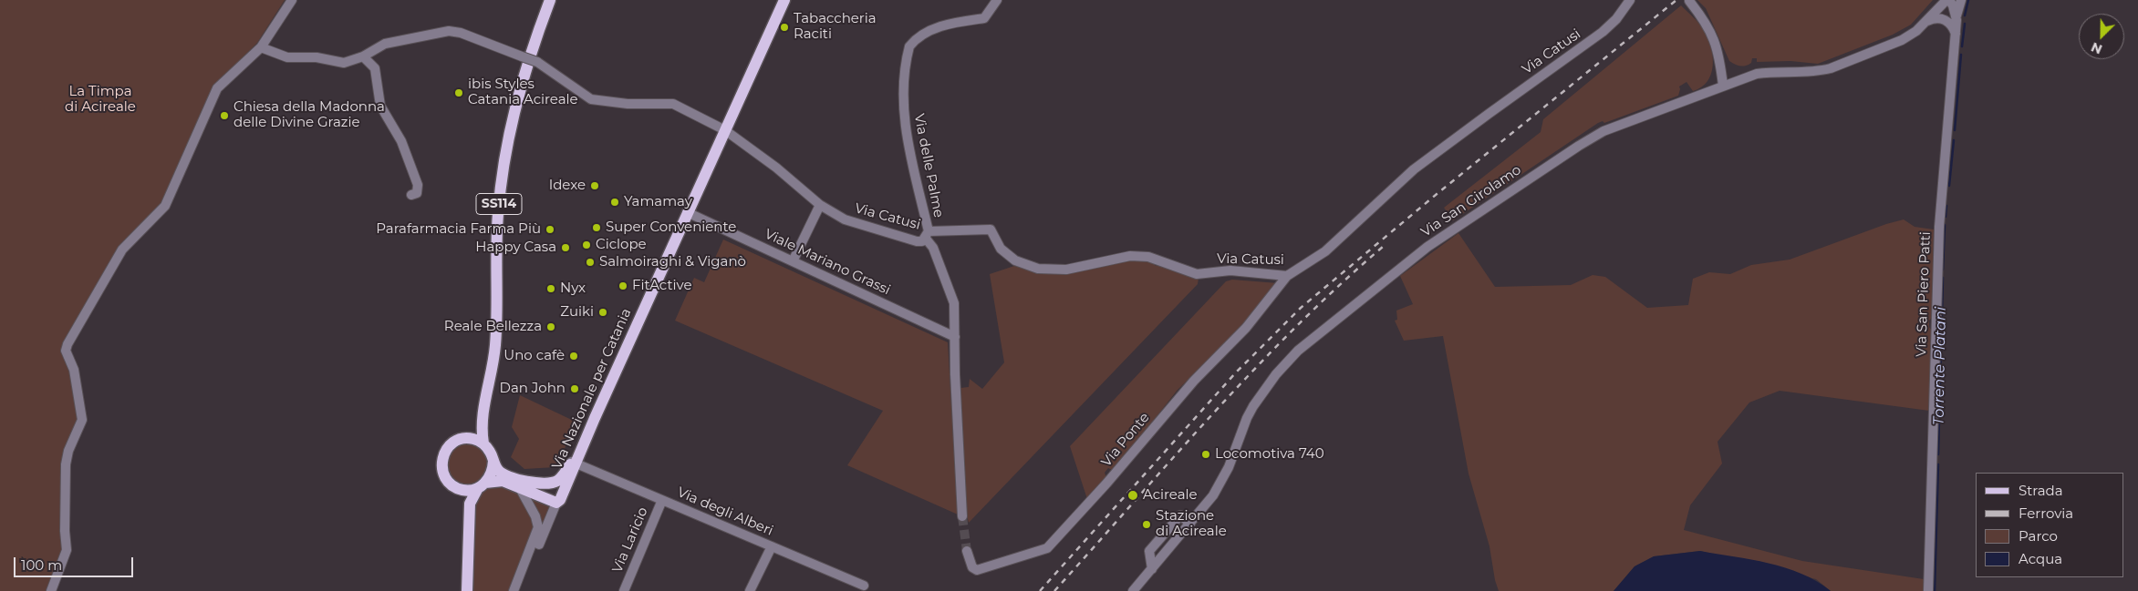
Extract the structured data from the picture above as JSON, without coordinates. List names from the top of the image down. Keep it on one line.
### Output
{"streets":{"main road":["SS114","Via Nazionale per Catania"],"street":["Via Catusi","Via delle Palme","Via San Girolamo","Viale Mariano Grassi","Via San Piero Patti","Via Ponte","Via degli Alberi","Via Laricio"]},"crossings":[["Via Catusi","Via delle Palme"],["Via Catusi","Via Nazionale per Catania"],["Via Catusi","Via Ponte"],["Via San Girolamo","Via San Piero Patti"],["Viale Mariano Grassi","Via Nazionale per Catania"],["Via Nazionale per Catania","Via degli Alberi"],["Via degli Alberi","Via Laricio"]],"water":["Torrente Platani"],"parks":["La Timpa di Acireale"],"places":["Tabaccheria Raciti","ibis Styles Catania Acireale","Chiesa della Madonna delle Divine Grazie","Idexe","Yamamay","Super Conveniente","Parafarmacia Farma Più","Ciclope","Happy Casa","Salmoiraghi & Viganò","FitActive","Nyx","Zuiki","Reale Bellezza","Uno cafè","Dan John","Locomotiva 740","Acireale","Stazione di Acireale"],"legend":["Strada","Ferrovia","Parco","Acqua"],"scale_bar":"100 m","north":"bottom left"}
